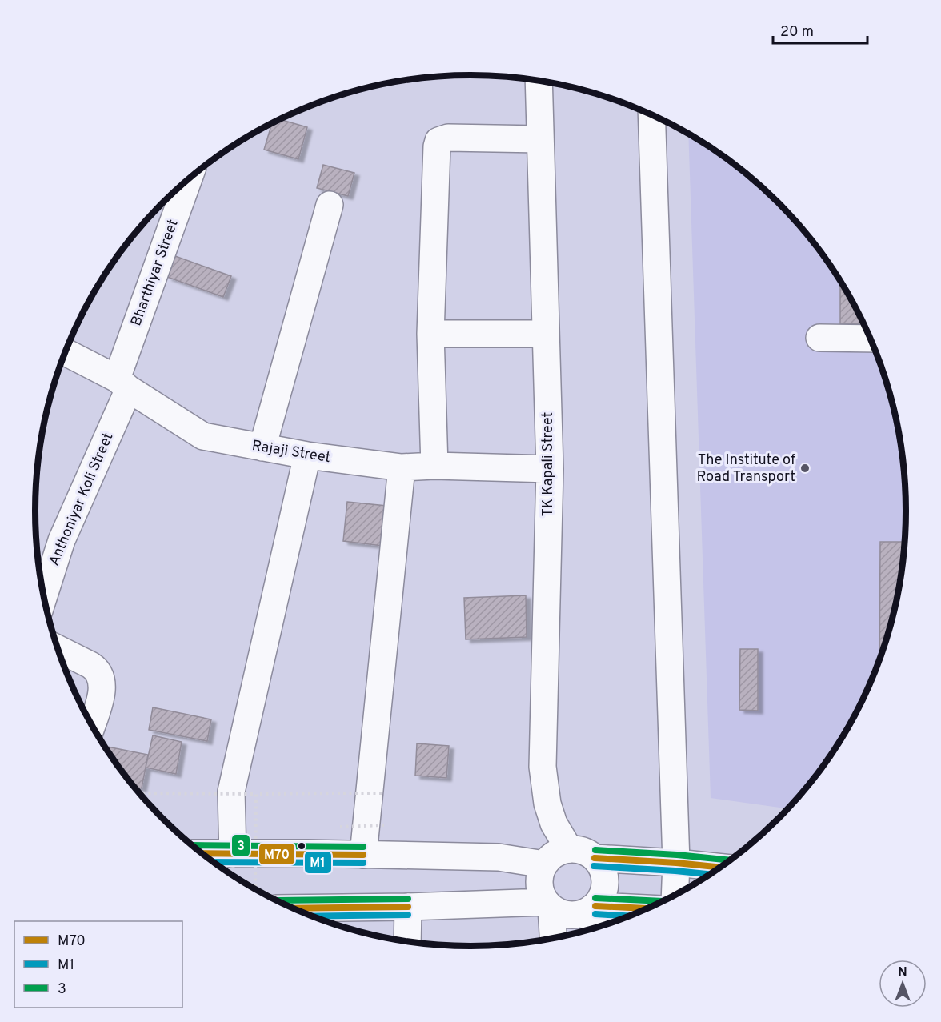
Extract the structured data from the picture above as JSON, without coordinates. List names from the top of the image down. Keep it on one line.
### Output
{"streets":{"street":["Bharthiyar Street","Rajaji Street","TK Kapali Street","Anthoniyar Koli Street"]},"crossings":[["Bharthiyar Street","Rajaji Street"],["Bharthiyar Street","Anthoniyar Koli Street"],["Rajaji Street","TK Kapali Street"],["Rajaji Street","Anthoniyar Koli Street"]],"places":["The Institute of Road Transport"],"lines":["transit line 3","transit line M70","transit line M1"],"legend":["M70","M1","3"],"scale_bar":"20 m","north":"top"}
